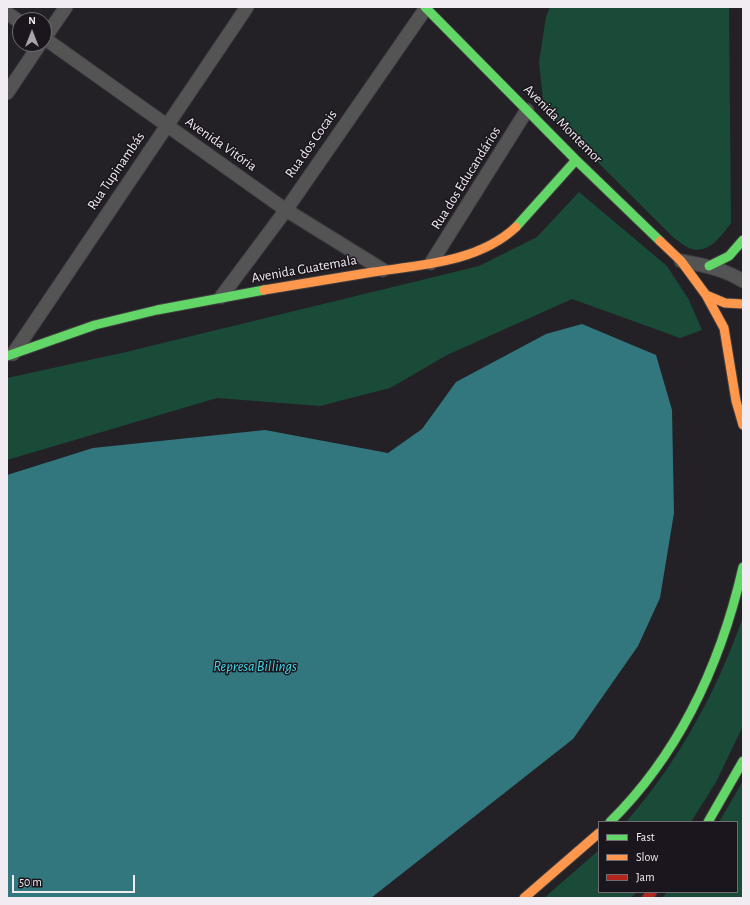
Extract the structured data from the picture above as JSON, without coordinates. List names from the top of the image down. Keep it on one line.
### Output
{"streets":{"main road":["Avenida Montemor","Avenida Guatemala"],"street":["Avenida Vitória","Rua dos Cocais","Rua Tupinambás","Rua dos Educandários"]},"crossings":[["Avenida Montemor","Rua dos Cocais"],["Avenida Montemor","Rua dos Educandários"],["Avenida Montemor","Avenida Guatemala"],["Avenida Vitória","Rua dos Cocais"],["Avenida Vitória","Rua Tupinambás"],["Avenida Vitória","Avenida Guatemala"],["Rua dos Cocais","Avenida Guatemala"],["Rua Tupinambás","Avenida Guatemala"],["Rua dos Educandários","Avenida Guatemala"]],"water":["Represa Billings"],"legend":["Fast","Slow","Jam"],"scale_bar":"50 m","north":"top"}
